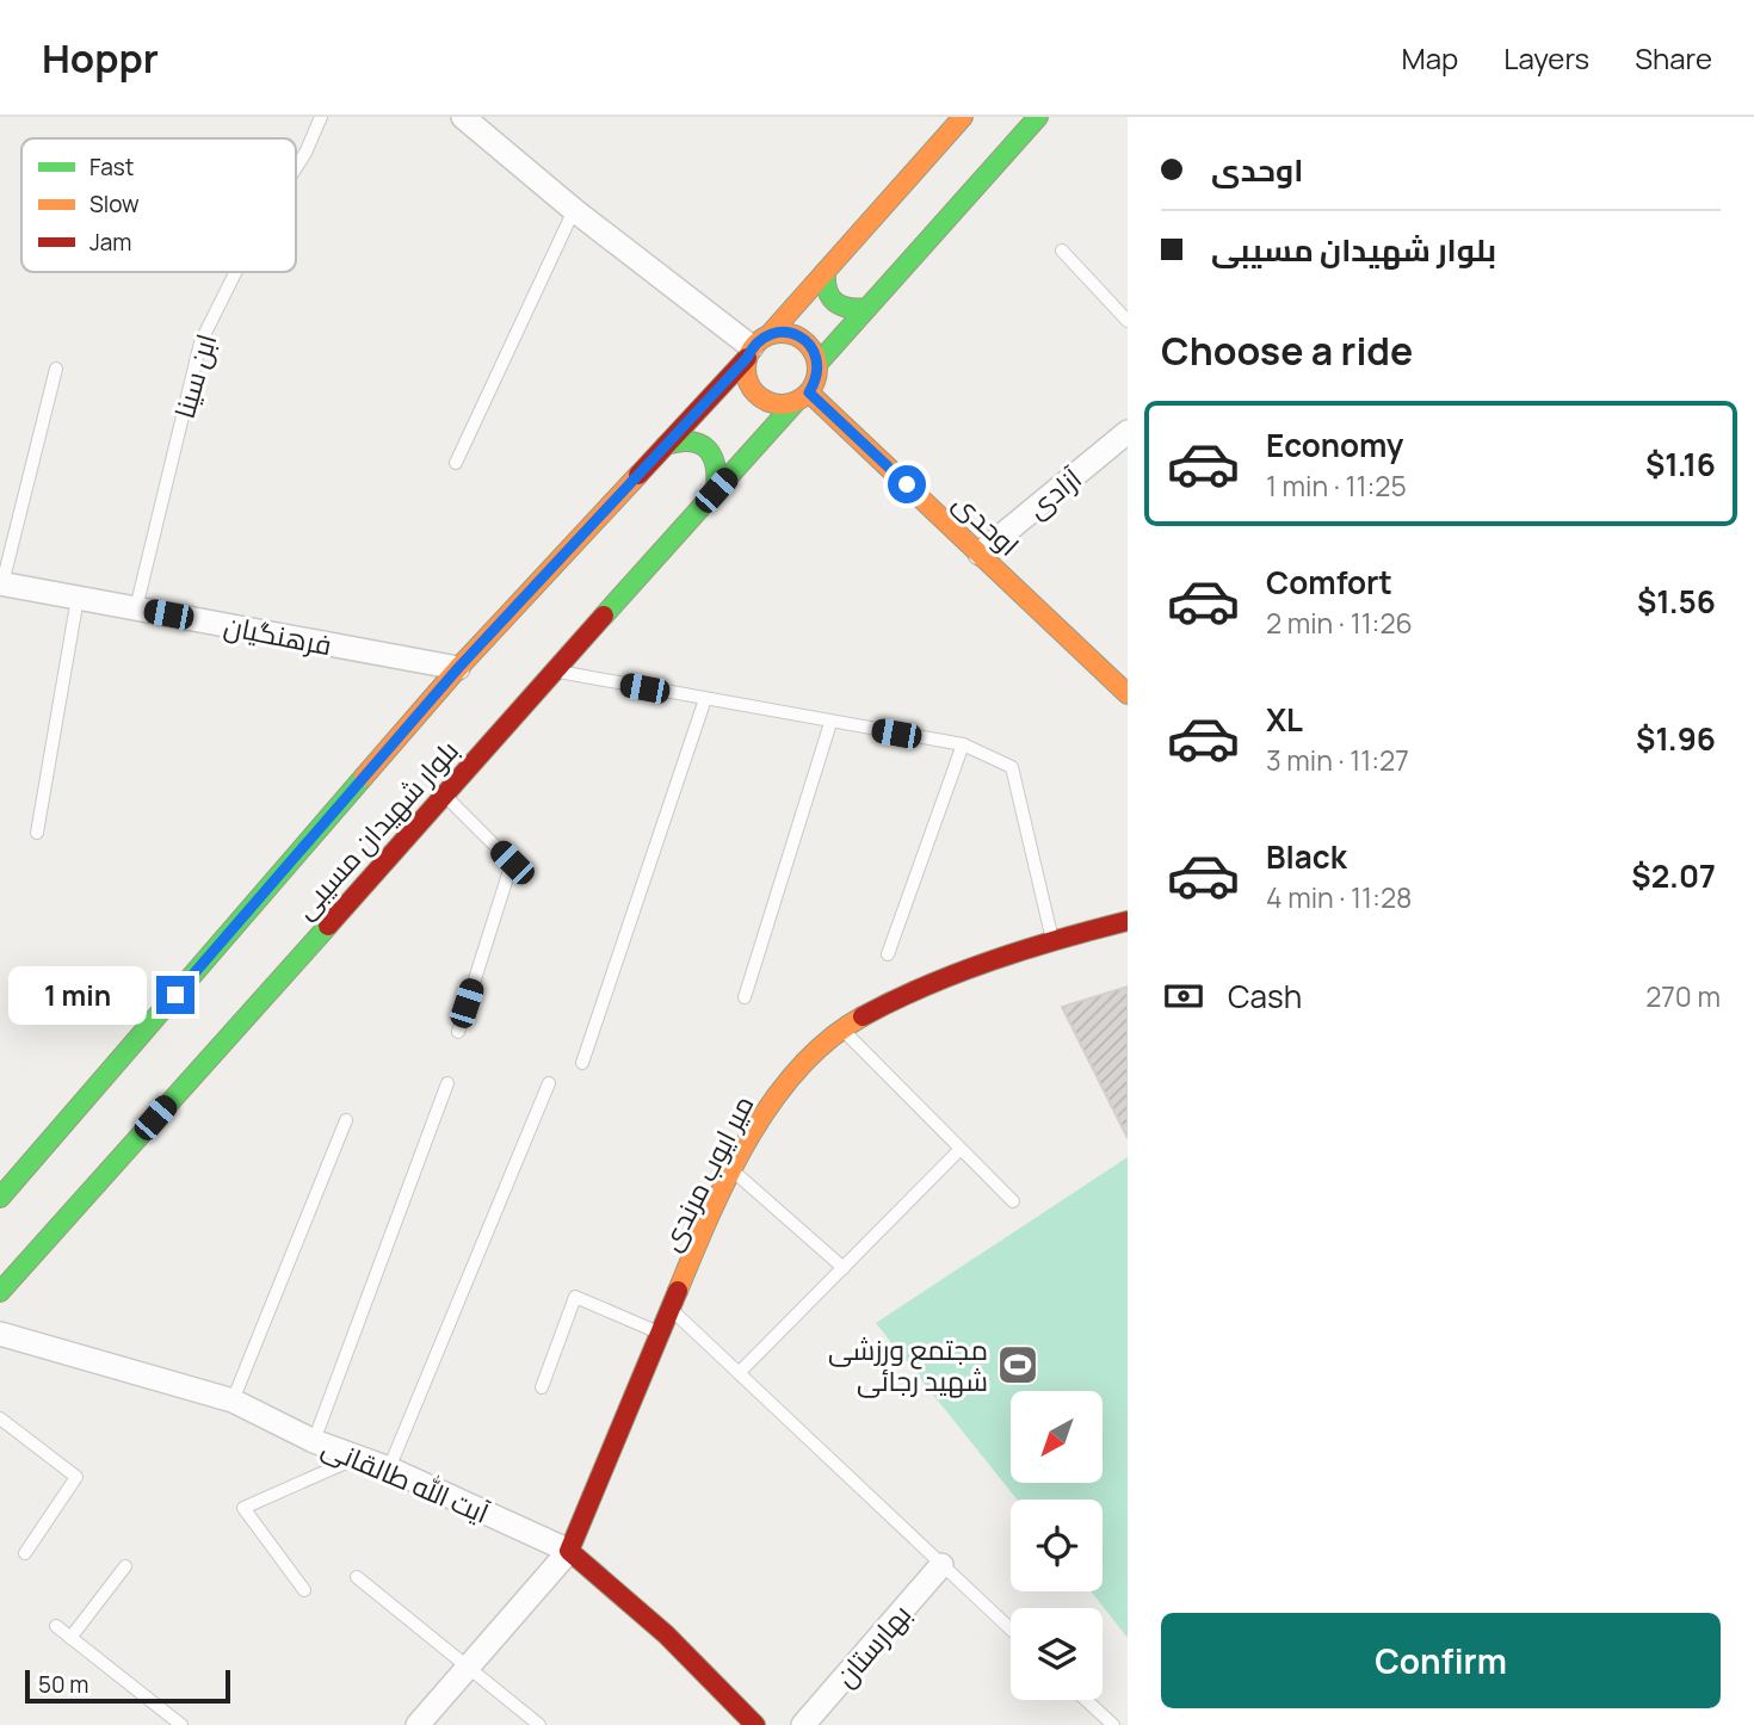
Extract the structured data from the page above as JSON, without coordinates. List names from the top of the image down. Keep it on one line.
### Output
{"streets":{"main road":["اوحدی","بلوار شهیدان مسیبی","میر ایوب مرندی","آیت الله طالقانی"],"street":["آزادی","فرهنگیان","بهارستان"],"lane":["ابن سینا"]},"crossings":[["ابن سینا","فرهنگیان"],["آزادی","اوحدی"],["اوحدی","بلوار شهیدان مسیبی"],["فرهنگیان","بلوار شهیدان مسیبی"],["میر ایوب مرندی","آیت الله طالقانی"]],"places":{"sports":["مجتمع ورزشی شهید رجائی"]},"legend":["Fast","Slow","Jam"],"scale_bar":"50 m","north":"bottom left","page":{"header":"Hoppr","nav":["Map","Layers","Share"],"banner":["اوحدی","بلوار شهیدان مسیبی"],"heading":"Choose a ride","list":[{"name":"Economy","note":"1 min · 11:25","value":"$1.16"},{"name":"Comfort","note":"2 min · 11:26","value":"$1.56"},{"name":"XL","note":"3 min · 11:27","value":"$1.96"},{"name":"Black","note":"4 min · 11:28","value":"$2.07"}],"pay":["Cash","270 m"],"bubble":"1 min","buttons":"Confirm","scale":"50 m"}}
